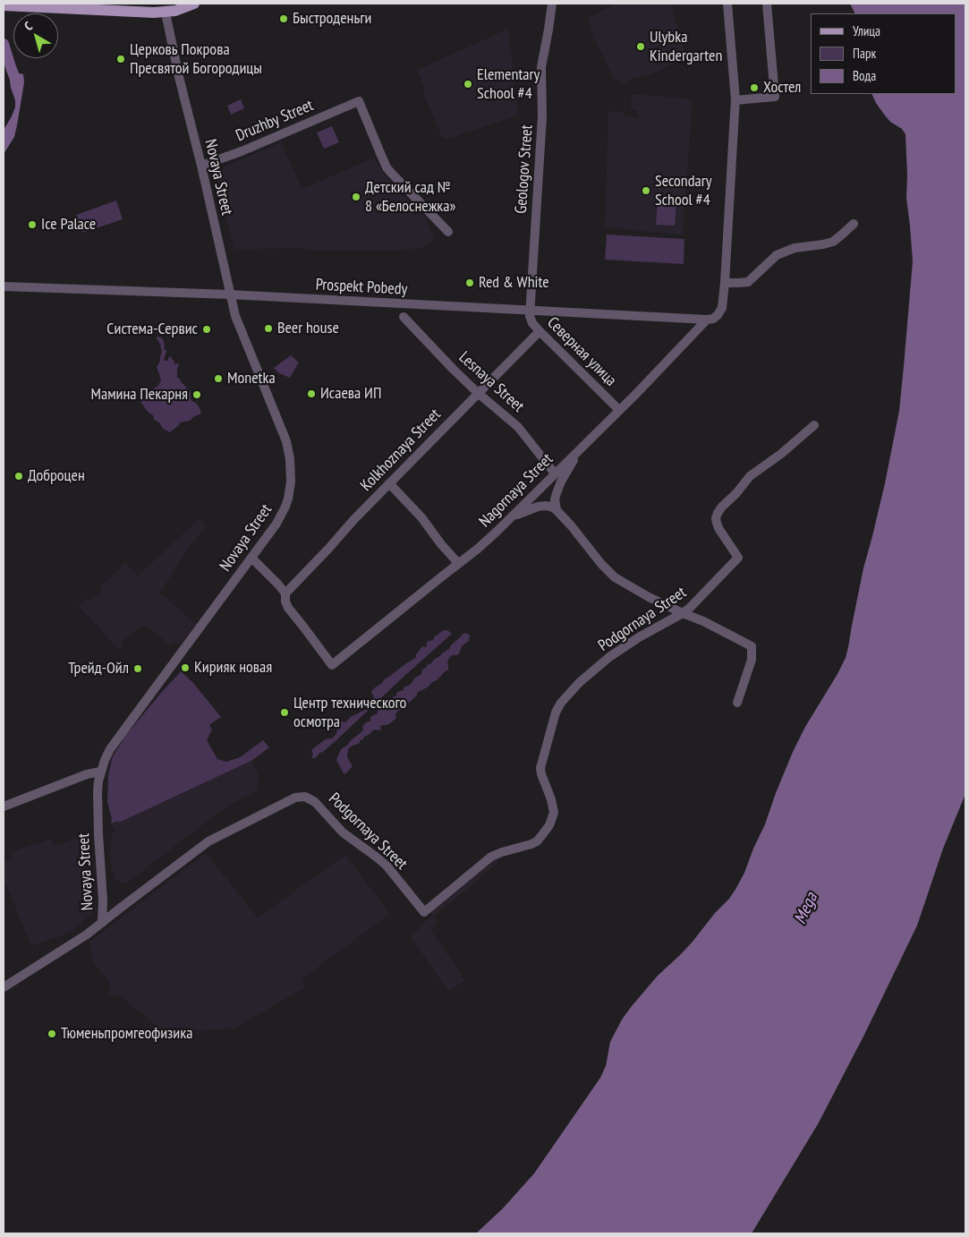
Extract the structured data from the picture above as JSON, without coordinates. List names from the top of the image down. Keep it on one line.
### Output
{"streets":{"street":["Druzhby Street","Geologov Street","Novaya Street","Prospekt Pobedy","Северная улица","Lesnaya Street","Kolkhoznaya Street","Nagornaya Street","Podgornaya Street"]},"crossings":[["Druzhby Street","Novaya Street"],["Geologov Street","Prospekt Pobedy"],["Geologov Street","Северная улица"],["Novaya Street","Prospekt Pobedy"],["Novaya Street","Podgornaya Street"],["Prospekt Pobedy","Северная улица"],["Prospekt Pobedy","Nagornaya Street"],["Северная улица","Kolkhoznaya Street"],["Северная улица","Nagornaya Street"],["Lesnaya Street","Kolkhoznaya Street"],["Lesnaya Street","Nagornaya Street"],["Kolkhoznaya Street","Nagornaya Street"]],"water":["Mega"],"places":["Быстроденьги","Ulybka Kindergarten","Церковь Покрова Пресвятой Богородицы","Elementary School #4","Хостел","Secondary School #4","Детский сад № 8 «Белоснежка»","Ice Palace","Red & White","Beer house","Система-Сервис","Monetka","Исаева ИП","Мамина Пекарня","Доброцен","Кирияк новая","Трейд-Ойл","Центр технического осмотра","Тюменьпромгеофизика"],"legend":["Улица","Парк","Вода"],"north":"top left"}
